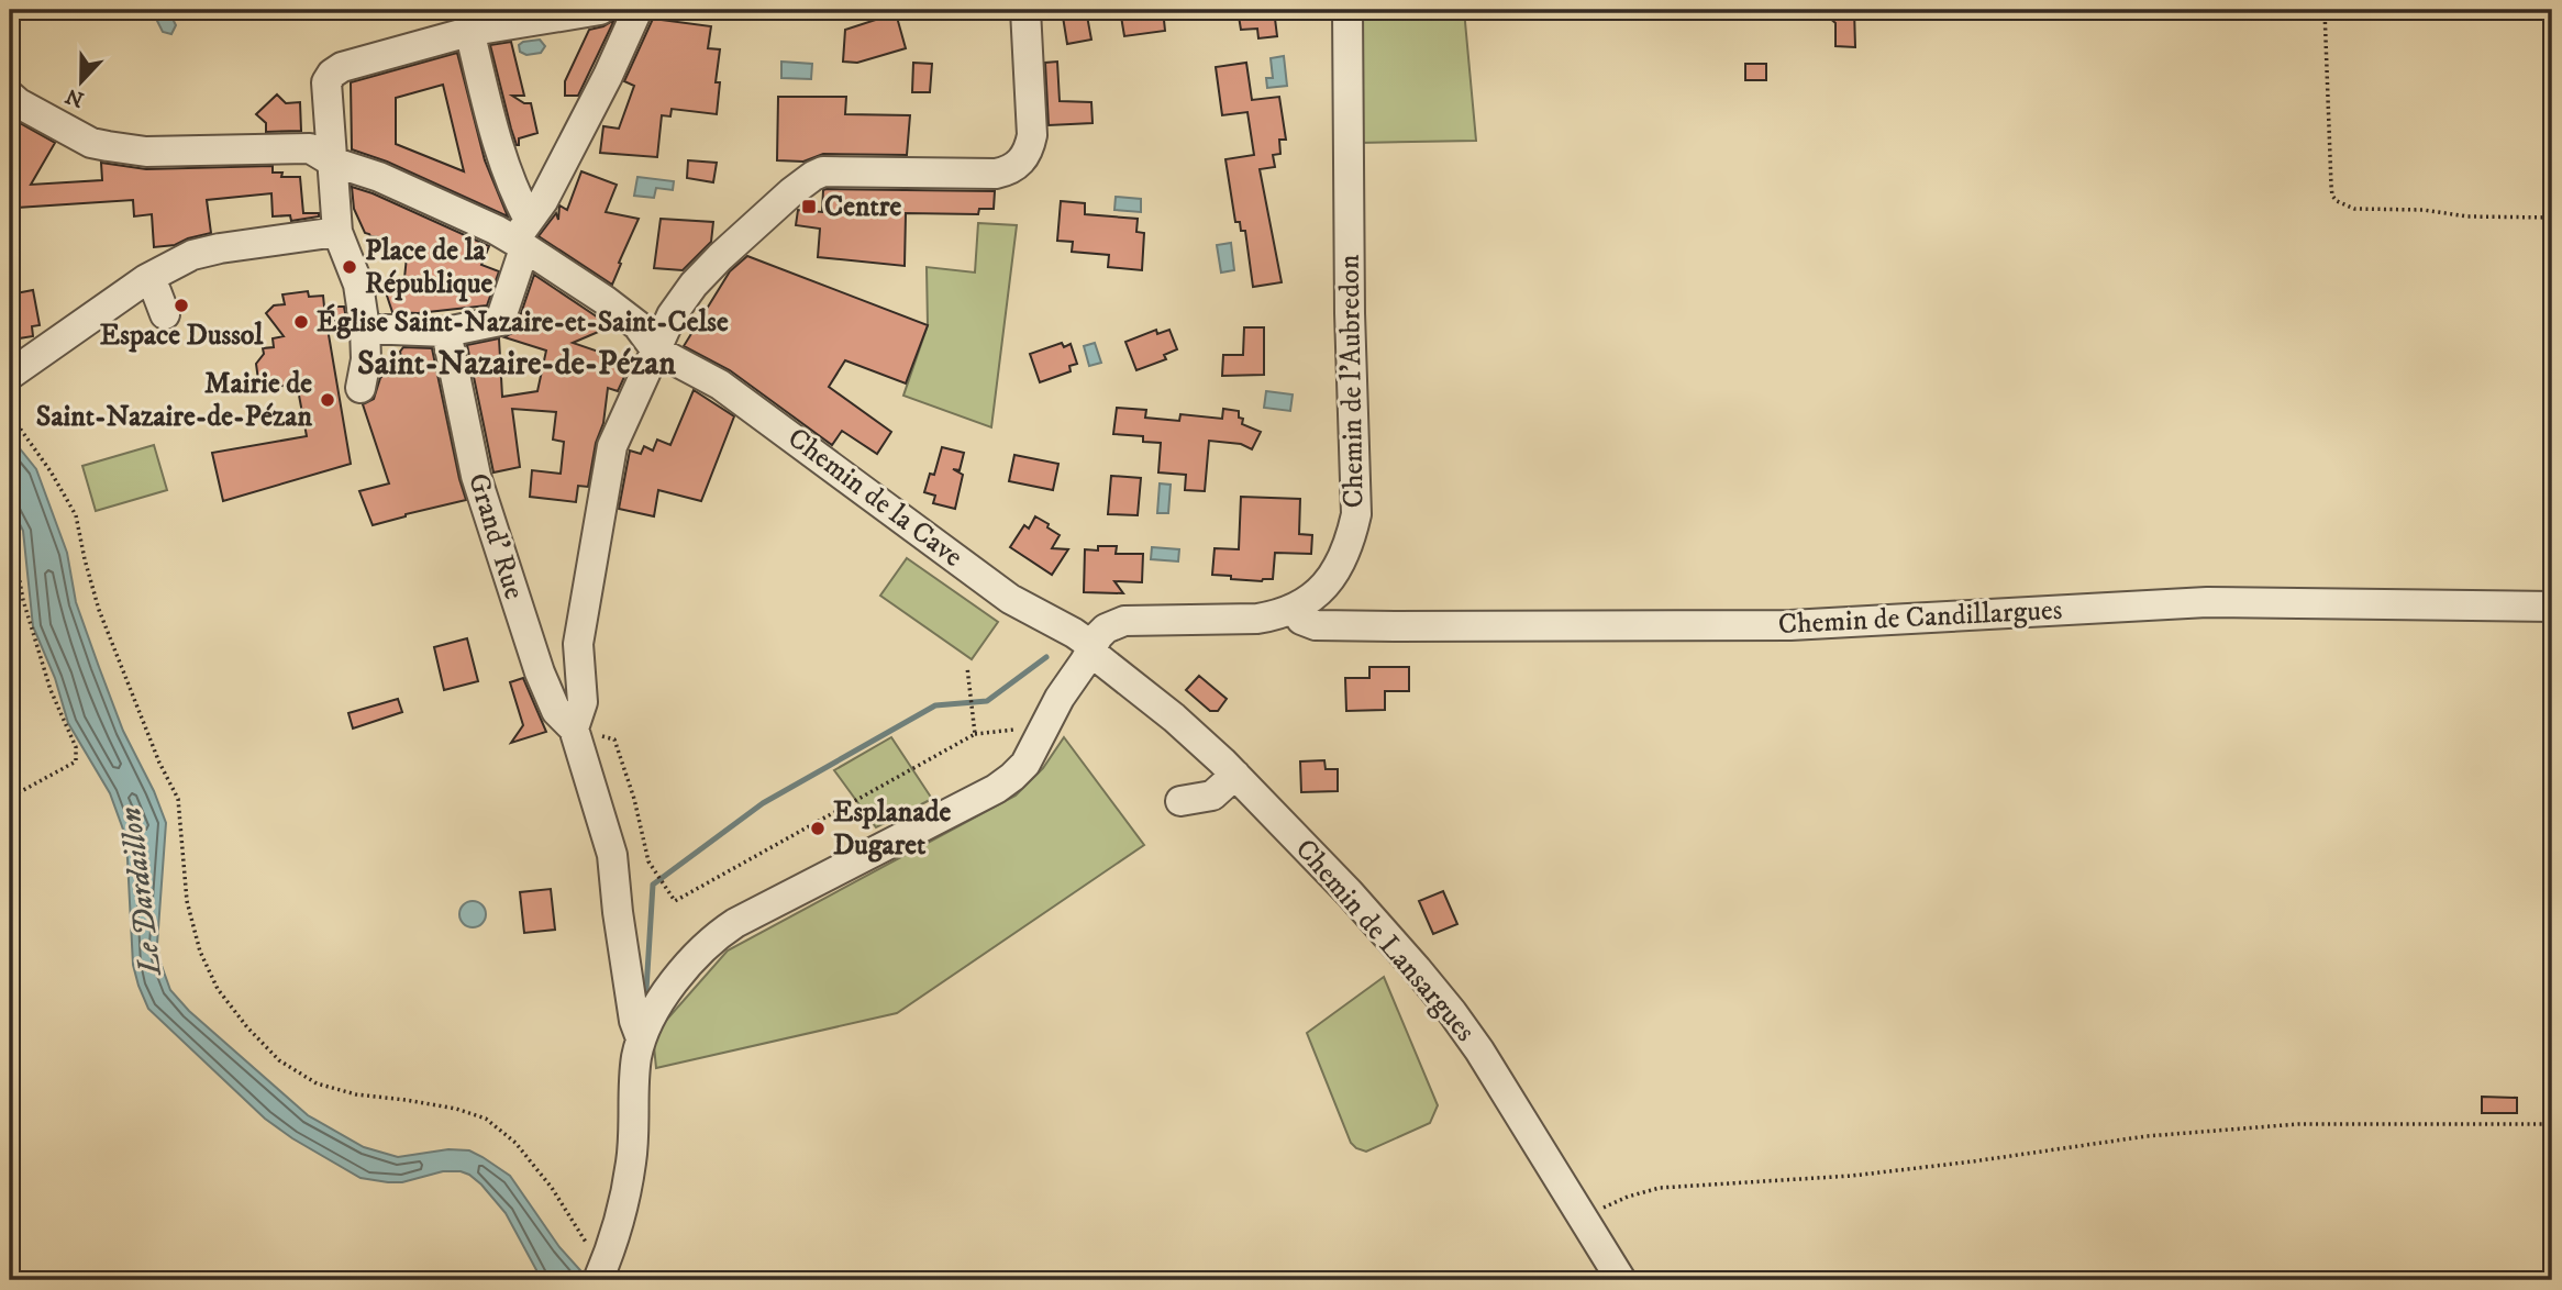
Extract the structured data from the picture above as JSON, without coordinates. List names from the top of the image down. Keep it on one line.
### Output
{"streets":{"street":["Chemin de l'Aubredon","Chemin de la Cave","Grand' Rue","Chemin de Candillargues","Chemin de Lansargues"]},"crossings":[["Chemin de l'Aubredon","Chemin de la Cave"],["Chemin de l'Aubredon","Chemin de Candillargues"],["Chemin de l'Aubredon","Chemin de Lansargues"],["Chemin de la Cave","Chemin de Lansargues"]],"districts":["Saint-Nazaire-de-Pézan"],"water":["Le Dardaillon"],"places":{"transit":["Centre"],"other":["Place de la République","Espace Dussol","Église Saint-Nazaire-et-Saint-Celse","Mairie de Saint-Nazaire-de-Pézan","Esplanade Dugaret"]},"north":"bottom"}
